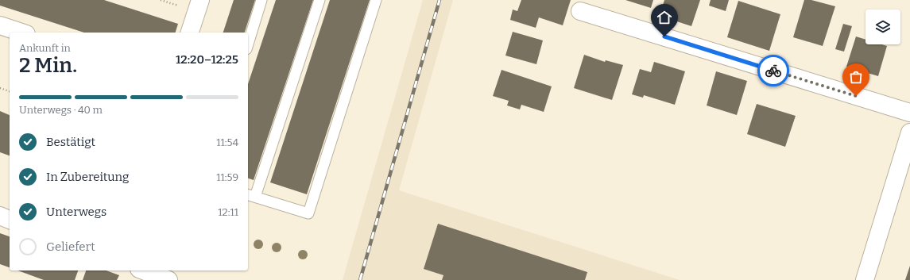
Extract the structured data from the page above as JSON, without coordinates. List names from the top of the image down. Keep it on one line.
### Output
{"page":{"heading":["2 Min.","Ankunft in","12:20–12:25"],"bar":"Unterwegs · 40 m","list":[["Bestätigt","11:54"],["In Zubereitung","11:59"],["Unterwegs","12:11"],"Geliefert"]}}
